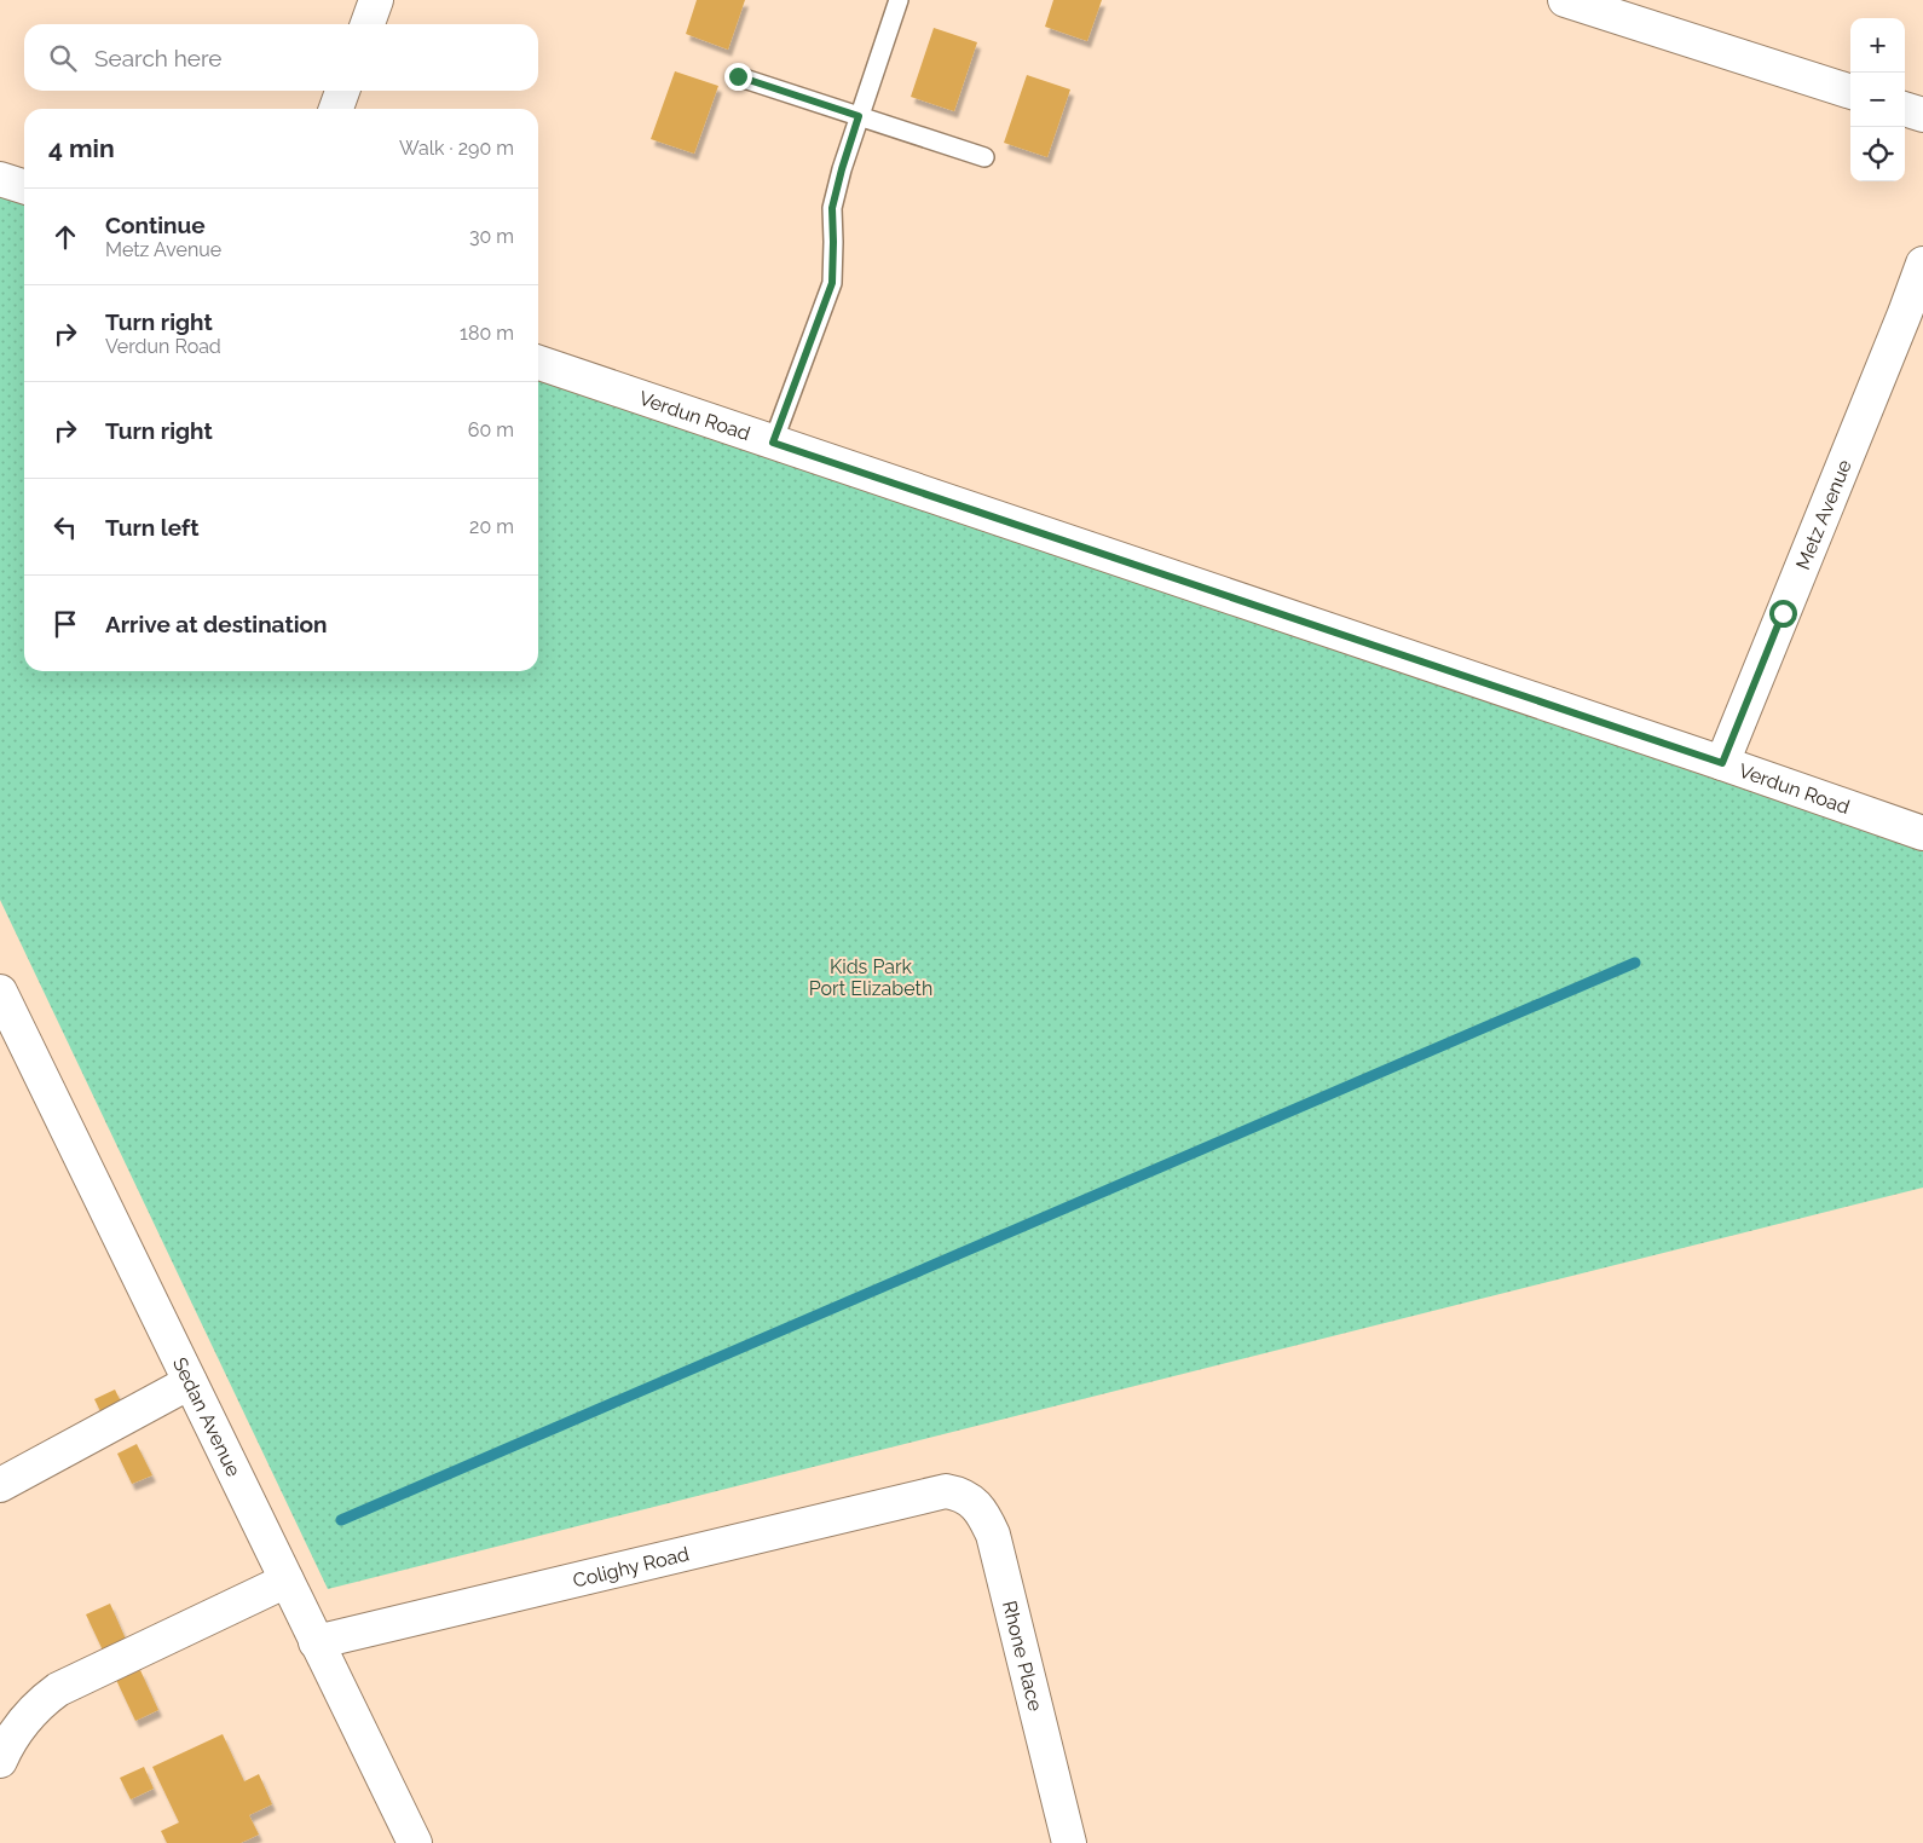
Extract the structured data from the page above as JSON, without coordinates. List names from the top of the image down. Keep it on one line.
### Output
{"streets":{"street":["Verdun Road","Metz Avenue","Sedan Avenue","Colighy Road","Rhone Place"]},"crossings":[["Verdun Road","Metz Avenue"],["Sedan Avenue","Colighy Road"],["Colighy Road","Rhone Place"]],"parks":["Kids Park Port Elizabeth"],"page":{"map_buttons":["+","−"],"search":"Search here","heading":["4 min","Walk · 290 m"],"list":[["Continue","Metz Avenue","30 m"],["Turn right","Verdun Road","180 m"],["Turn right","60 m"],["Turn left","20 m"],"Arrive at destination"]}}
